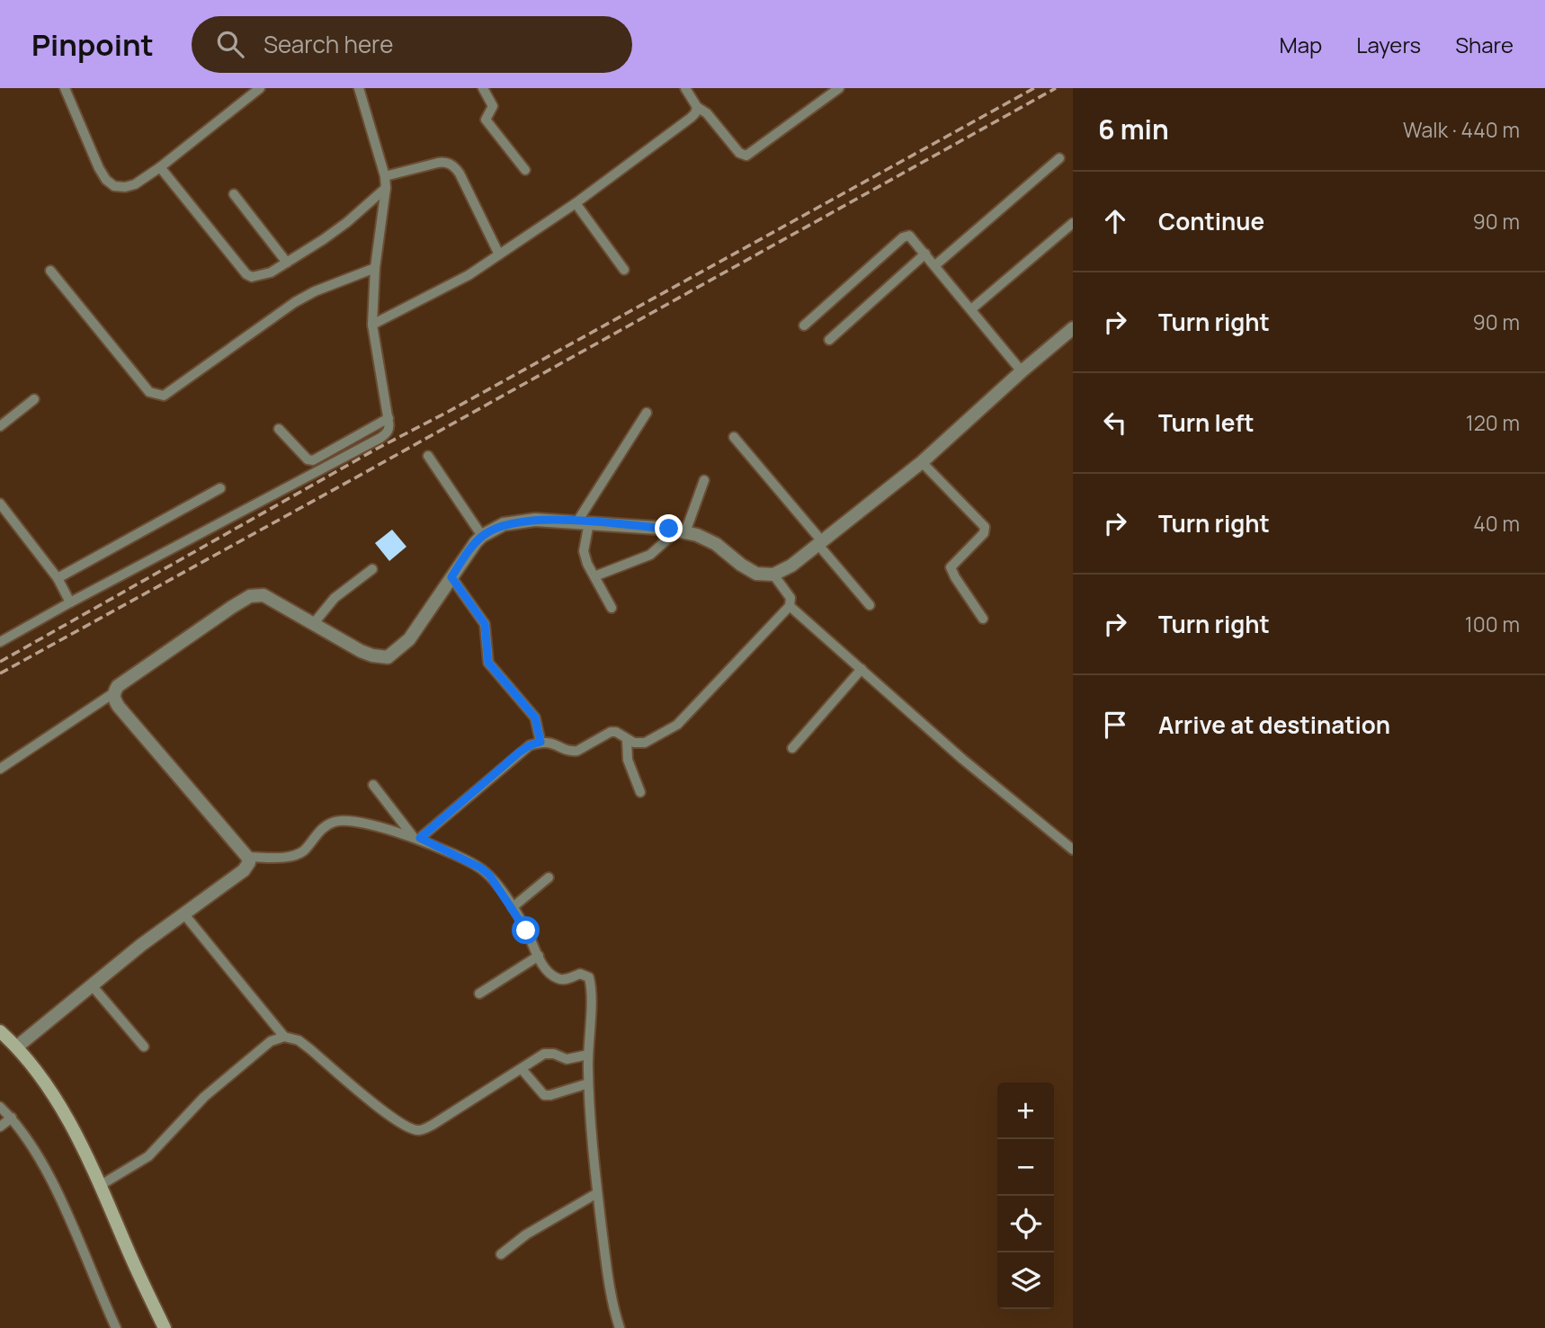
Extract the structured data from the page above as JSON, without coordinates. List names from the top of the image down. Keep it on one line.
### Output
{"page":{"header":"Pinpoint","search":"Search here","nav":["Map","Layers","Share"],"heading":["6 min","Walk · 440 m"],"list":[["Continue","90 m"],["Turn right","90 m"],["Turn left","120 m"],["Turn right","40 m"],["Turn right","100 m"],"Arrive at destination"],"map_buttons":["+","−"]}}
